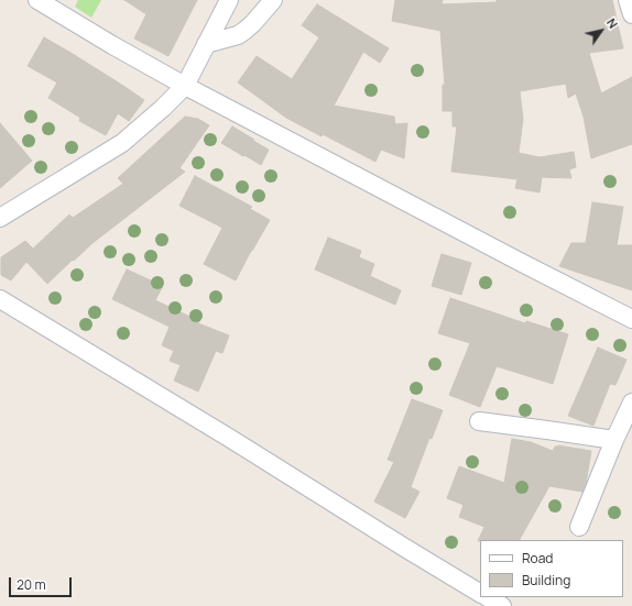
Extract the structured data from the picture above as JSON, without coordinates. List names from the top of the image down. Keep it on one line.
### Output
{"legend":["Road","Building"],"scale_bar":"20 m","north":"top right"}
